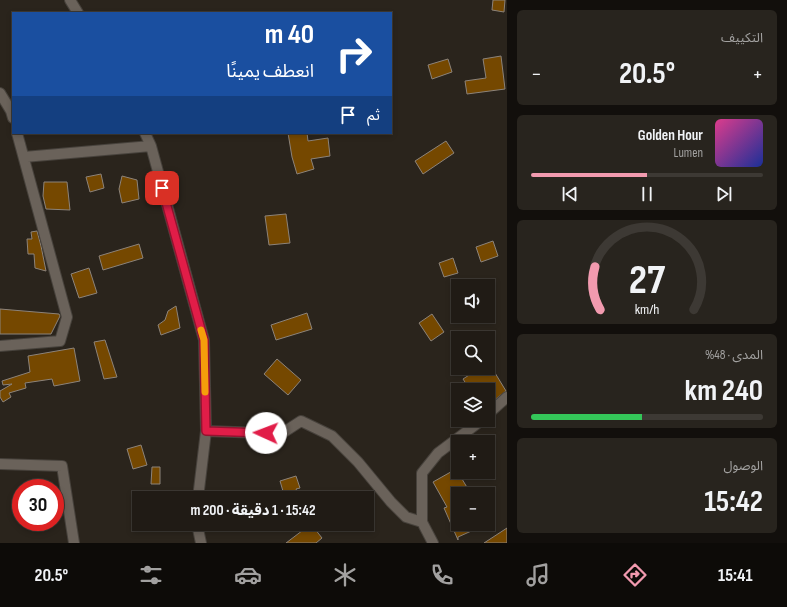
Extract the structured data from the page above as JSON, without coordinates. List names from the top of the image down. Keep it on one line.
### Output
{"page":{"tile":["التكييف",["المدى · 48%","240 km"],["الوصول","15:42"]],"turn":["40 m","انعطف يمينًا"],"heat":["−","20.5°","+"],"then":"ثم","song":["Golden Hour","Lumen"],"map_buttons":["+","−"],"limit":"30","trip":"15:42 · 1 دقيقة · 200 m","tabs":["15:41","20.5°"],"gauge":["27","km/h"]}}
